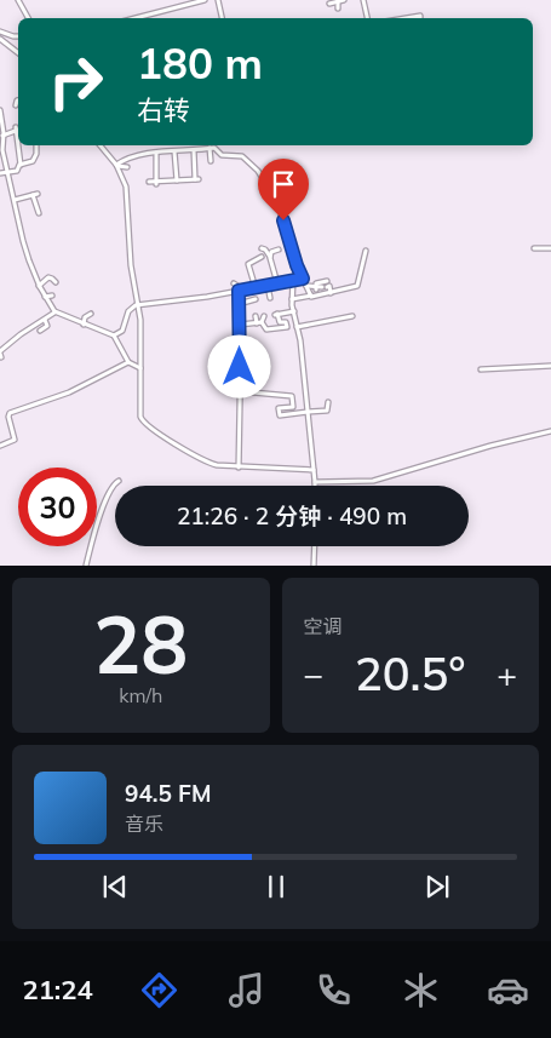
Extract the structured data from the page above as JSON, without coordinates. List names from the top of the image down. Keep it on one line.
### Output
{"page":{"turn":["180 m","右转"],"limit":"30","trip":"21:26 · 2 分钟 · 490 m","tile":[["28","km/h"],"空调"],"heat":["−","20.5°","+"],"song":["94.5 FM","音乐"],"tabs":"21:24"}}
